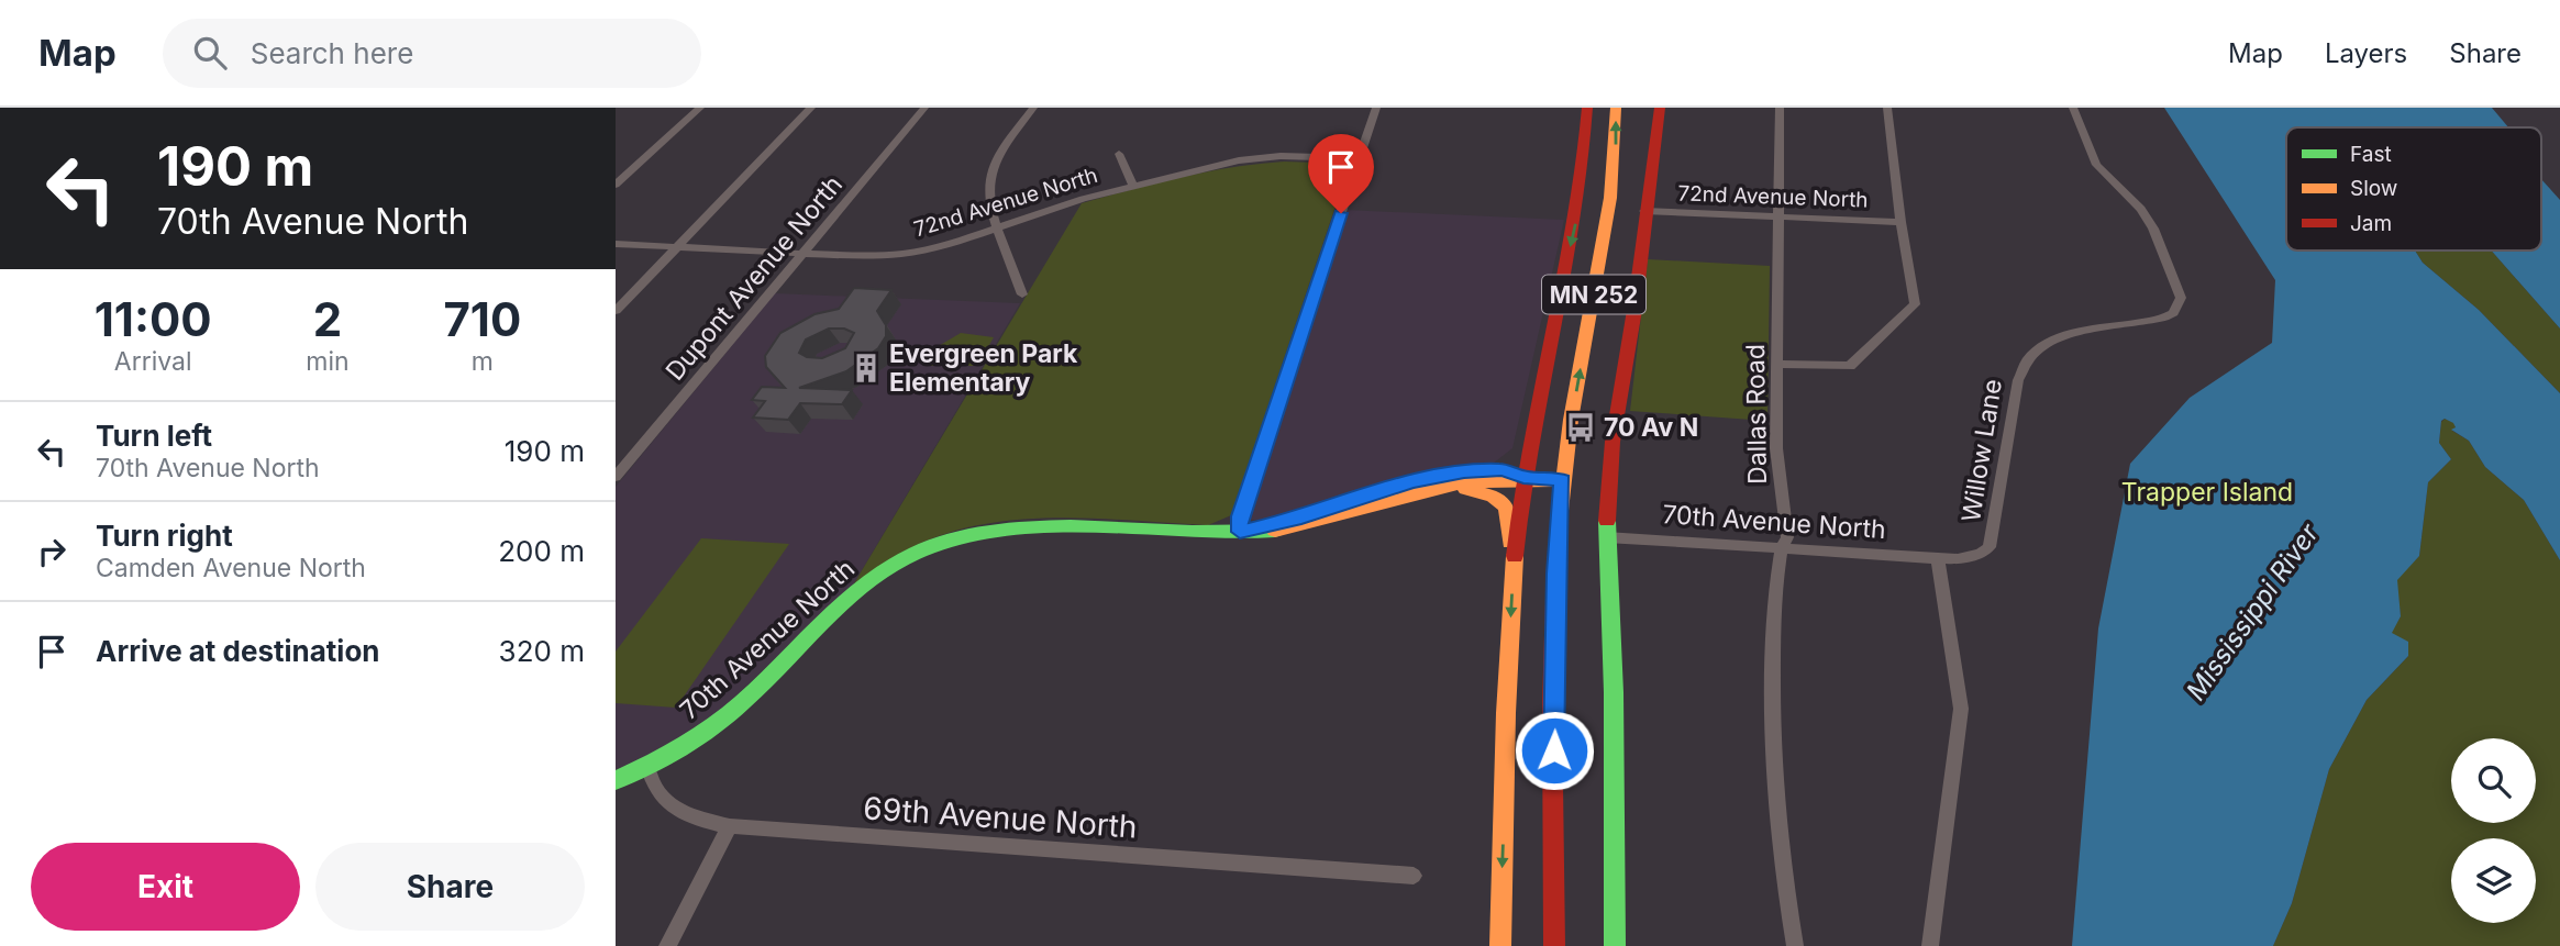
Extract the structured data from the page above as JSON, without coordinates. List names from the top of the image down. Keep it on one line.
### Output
{"streets":{"main road":["MN 252","70th Avenue North"],"street":["72nd Avenue North","Dupont Avenue North","Dallas Road","Willow Lane","69th Avenue North"]},"crossings":[["72nd Avenue North","Dupont Avenue North"],["72nd Avenue North","Dallas Road"],["MN 252","70th Avenue North"],["Dallas Road","70th Avenue North"],["Willow Lane","70th Avenue North"],["70th Avenue North","69th Avenue North"]],"water":["Mississippi River"],"parks":["Trapper Island"],"places":{"building":["Evergreen Park Elementary"],"bus stop":["70 Av N"]},"legend":["Fast","Slow","Jam"],"page":{"header":"Map","search":"Search here","nav":["Map","Layers","Share"],"turn":["190 m","70th Avenue North"],"eta":["11:00","Arrival","2","min","710","m"],"list":[{"name":"Turn left","note":"70th Avenue North","value":"190 m"},{"name":"Turn right","note":"Camden Avenue North","value":"200 m"},{"name":"Arrive at destination","value":"320 m"}],"buttons":["Exit","Share"]}}
